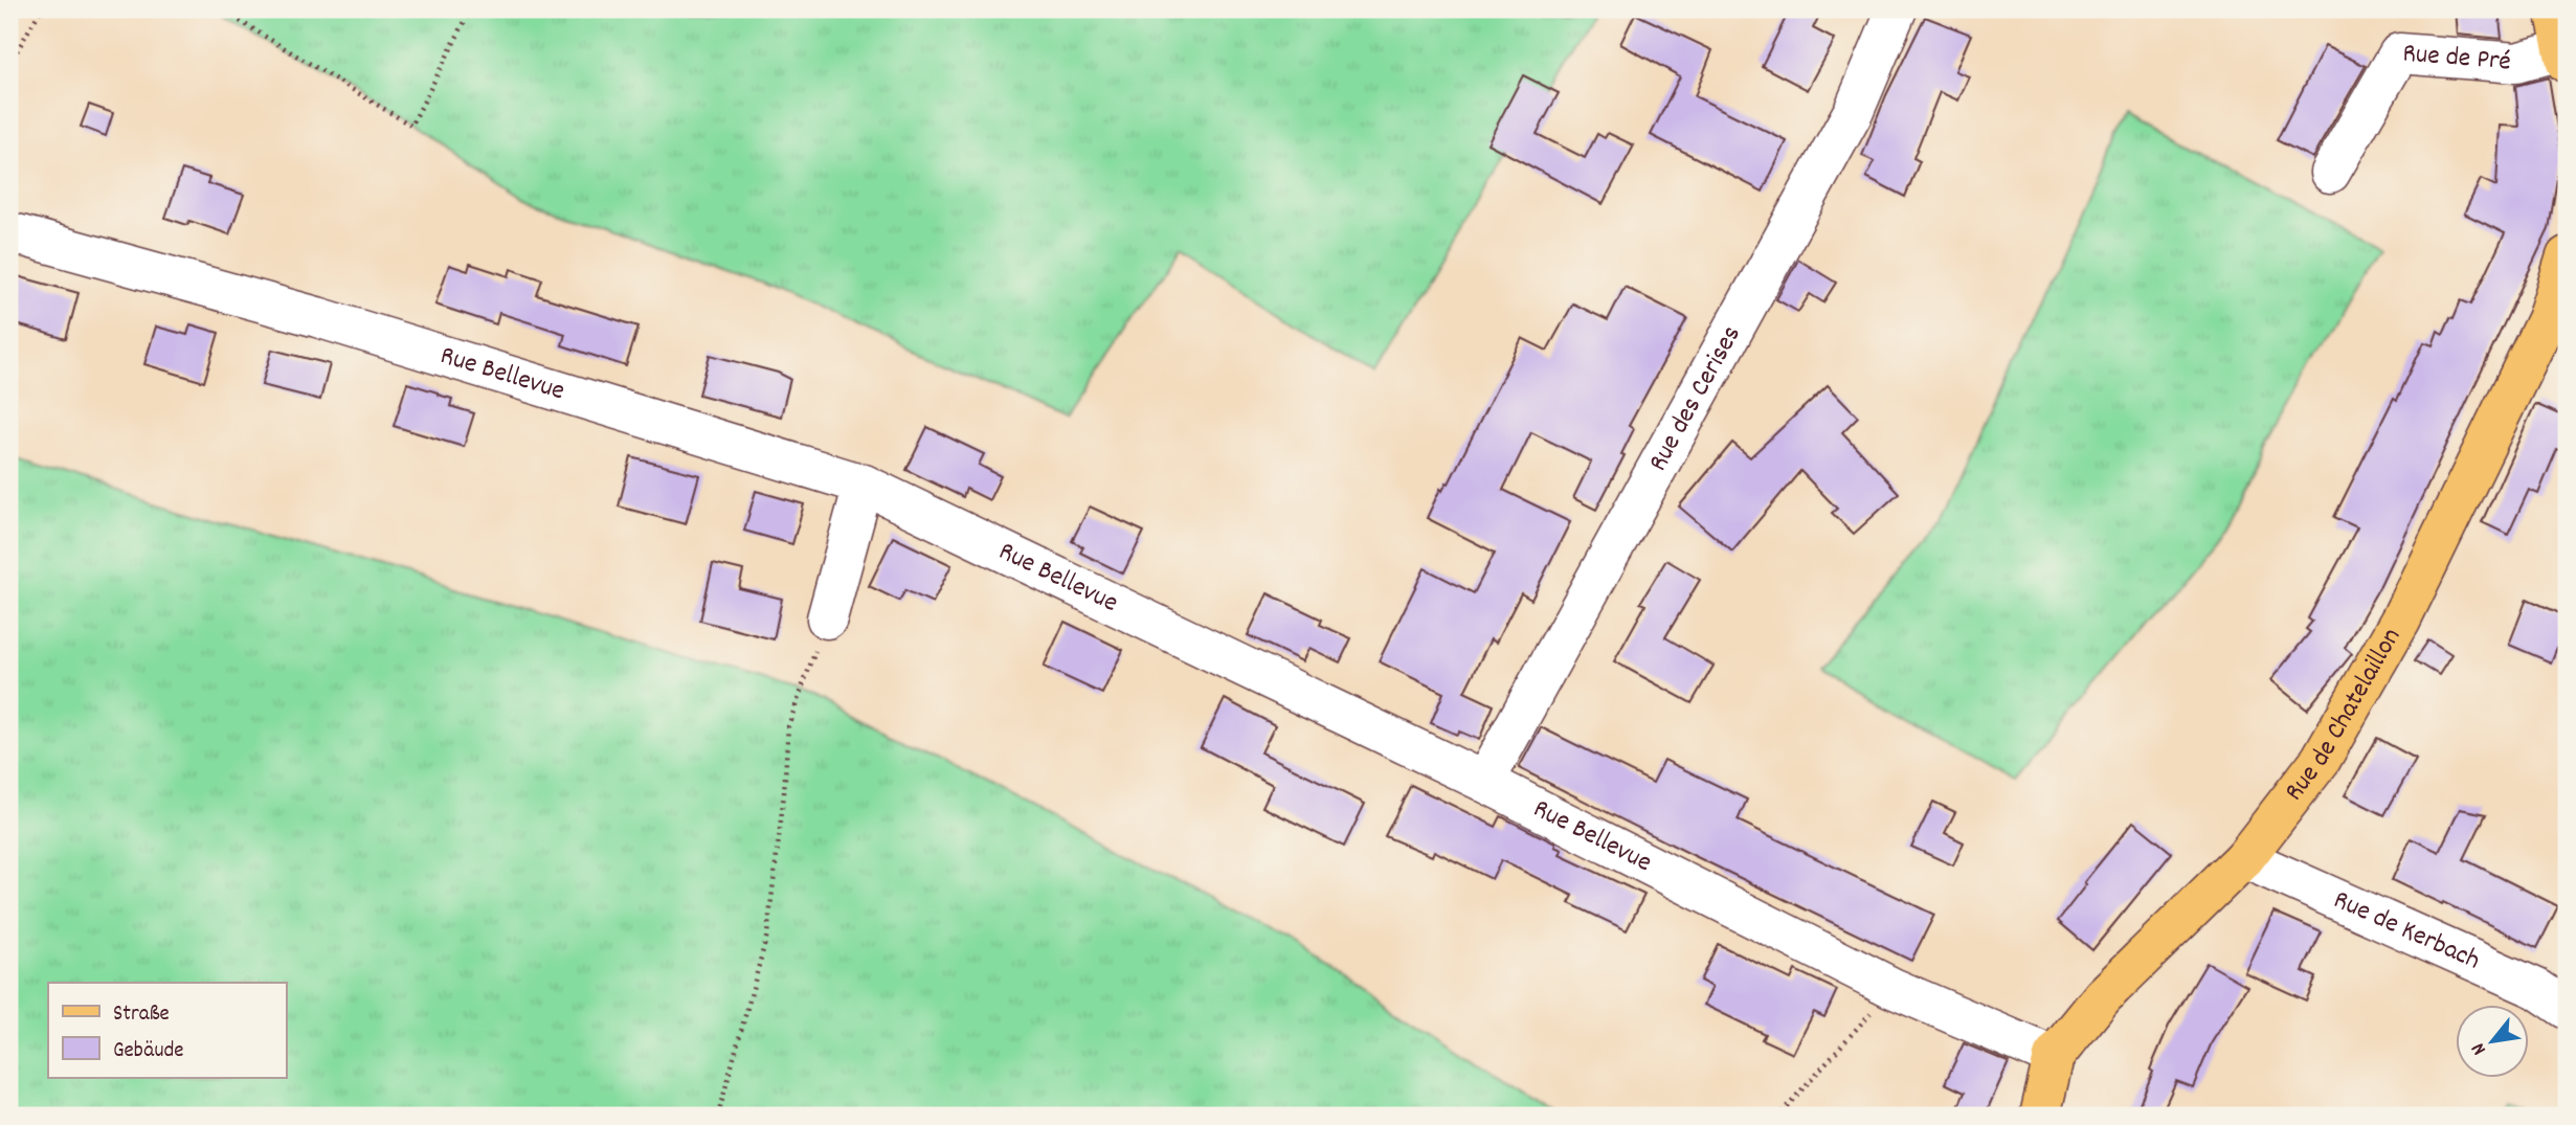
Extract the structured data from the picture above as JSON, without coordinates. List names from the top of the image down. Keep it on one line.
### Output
{"streets":{"main road":["Rue de Chatelaillon"],"street":["Rue de Pré","Rue Bellevue","Rue des Cerises","Rue de Kerbach"]},"crossings":[["Rue Bellevue","Rue des Cerises"],["Rue Bellevue","Rue de Chatelaillon"],["Rue de Chatelaillon","Rue de Kerbach"]],"legend":["Straße","Gebäude"],"north":"bottom left"}
